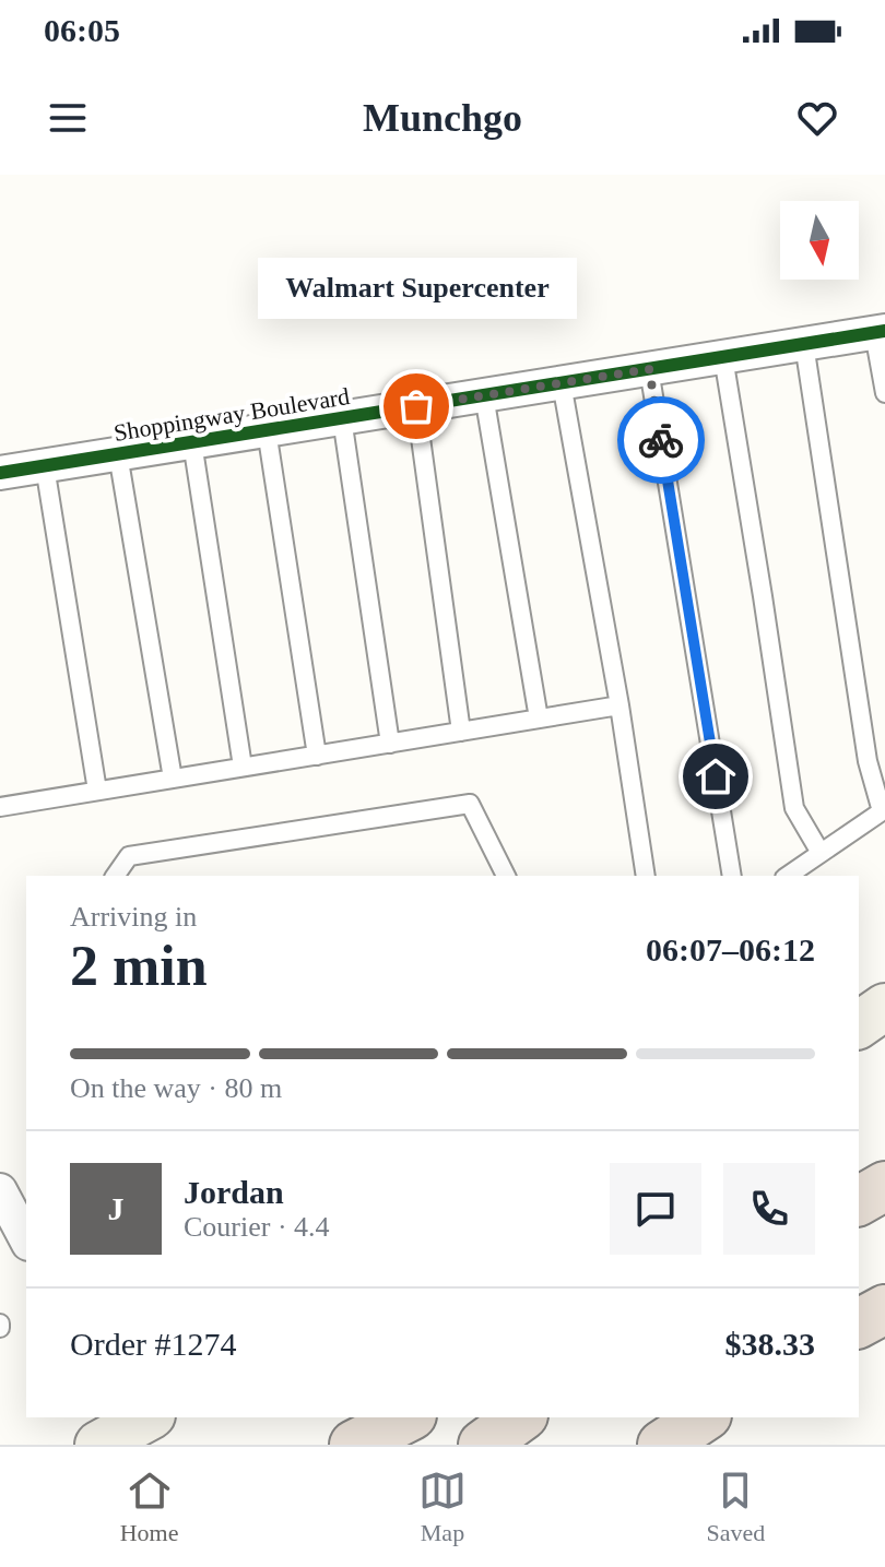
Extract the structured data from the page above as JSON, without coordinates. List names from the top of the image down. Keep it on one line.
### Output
{"streets":{"street":["Shoppingway Boulevard"]},"places":["Walmart Supercenter"],"north":"bottom","page":{"status":"06:05","header":"Munchgo","bubble":"Walmart Supercenter","heading":["2 min","Arriving in","06:07–06:12"],"panel":["Jordan","Courier · 4.4","Order #1274","$38.33"],"bar":"On the way · 80 m","round":"J","tabs":["Home","Map","Saved"]}}
